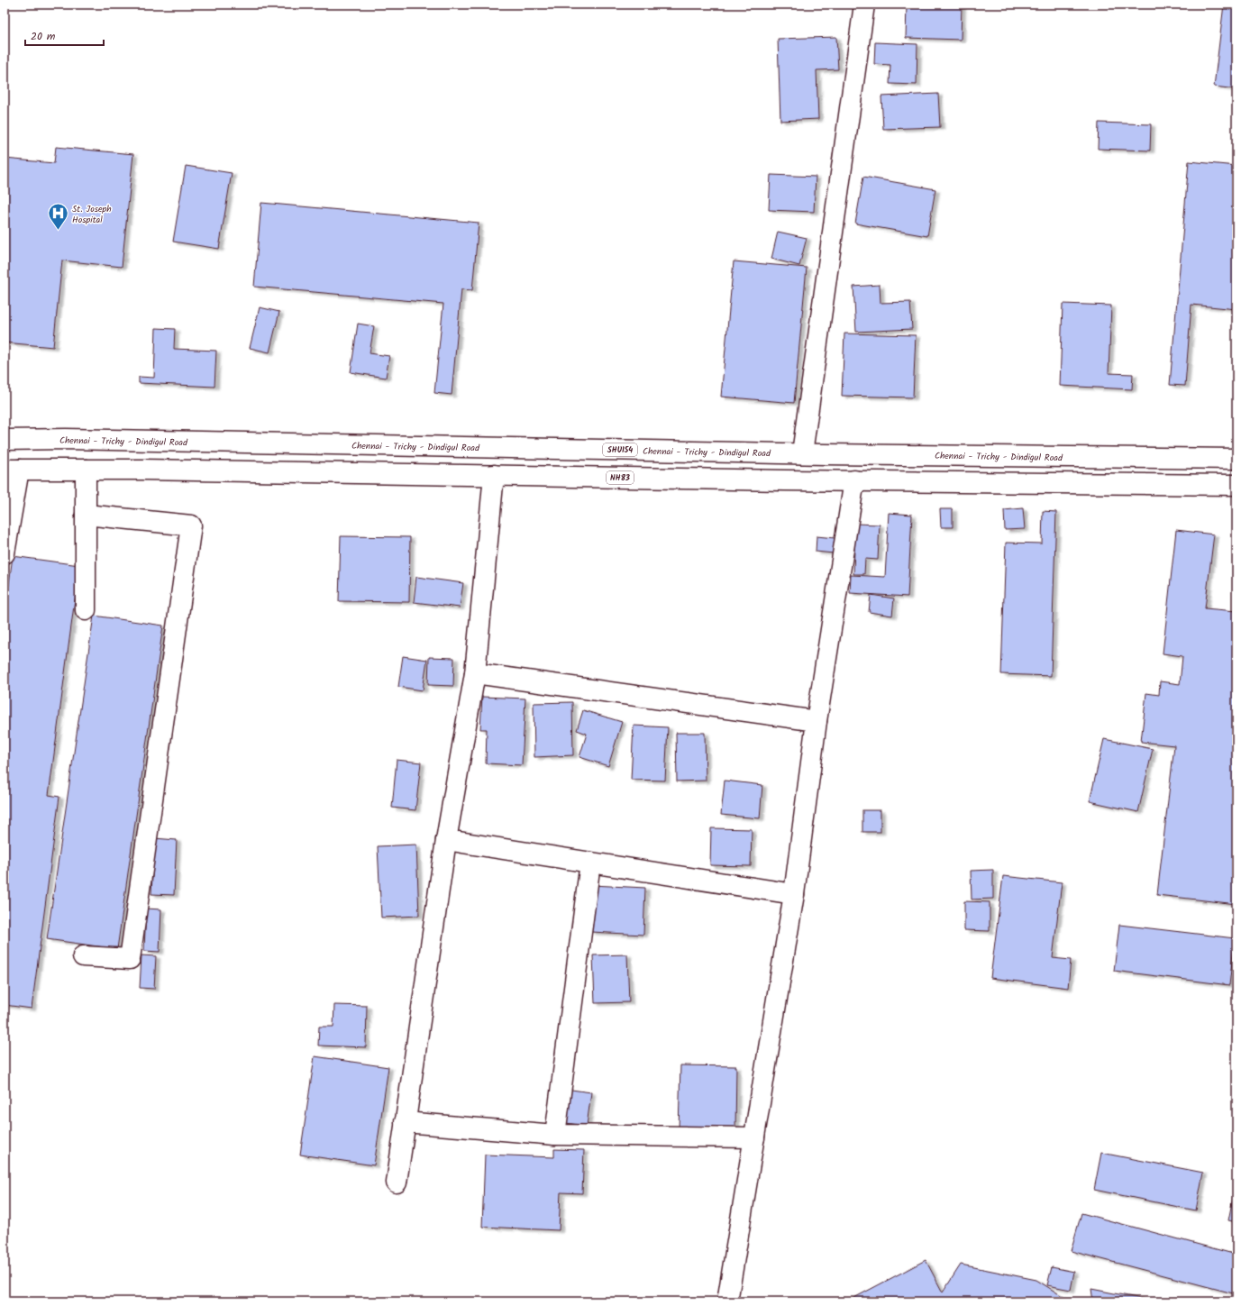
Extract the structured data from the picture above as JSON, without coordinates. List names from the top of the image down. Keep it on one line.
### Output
{"streets":{"main road":["Chennai - Trichy - Dindigul Road","SHU154","NH83"]},"places":{"hospital":["St. Joseph Hospital"]},"scale_bar":"20 m"}
